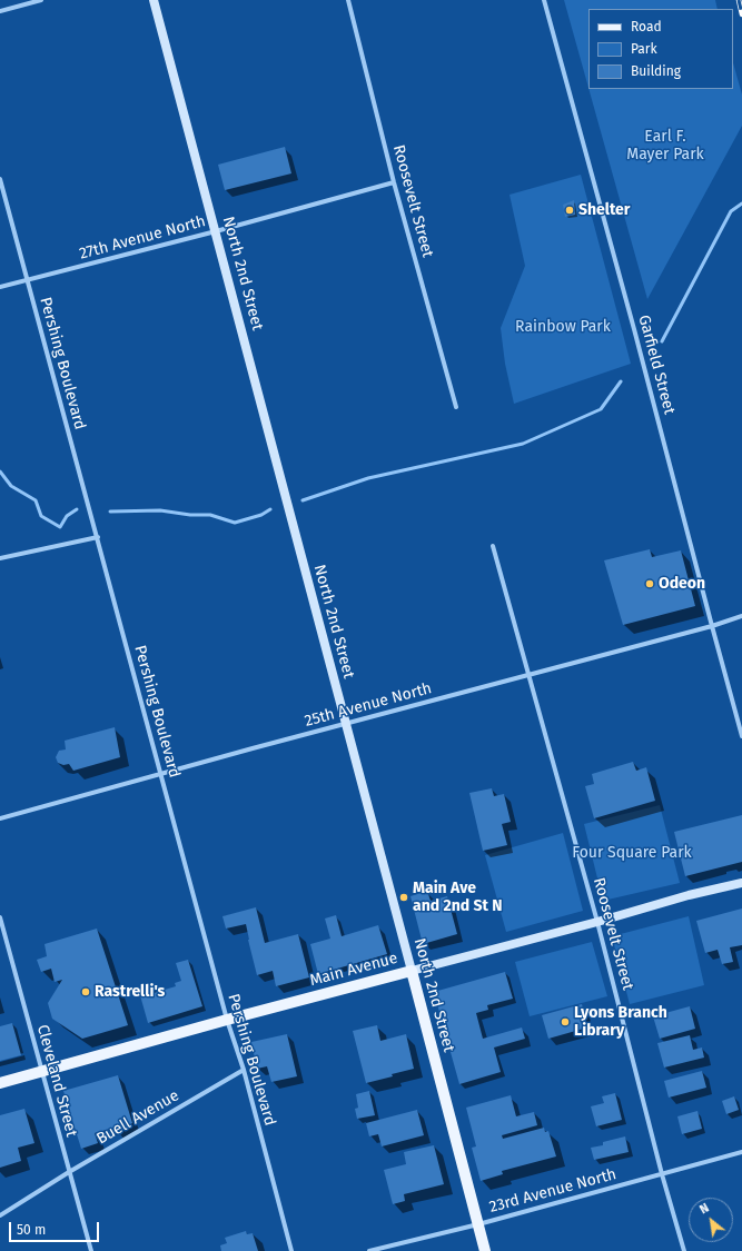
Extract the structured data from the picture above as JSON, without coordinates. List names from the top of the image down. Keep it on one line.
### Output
{"streets":{"main road":["North 2nd Street","Main Avenue"],"street":["Roosevelt Street","27th Avenue North","Pershing Boulevard","Garfield Street","25th Avenue North","Cleveland Street","Buell Avenue","23rd Avenue North"]},"crossings":[["Roosevelt Street","27th Avenue North"],["Roosevelt Street","25th Avenue North"],["Roosevelt Street","Main Avenue"],["Roosevelt Street","23rd Avenue North"],["27th Avenue North","North 2nd Street"],["27th Avenue North","Pershing Boulevard"],["North 2nd Street","25th Avenue North"],["North 2nd Street","Main Avenue"],["North 2nd Street","23rd Avenue North"],["Pershing Boulevard","25th Avenue North"],["Pershing Boulevard","Main Avenue"],["Pershing Boulevard","Buell Avenue"],["Garfield Street","25th Avenue North"],["Main Avenue","Cleveland Street"],["Cleveland Street","Buell Avenue"]],"parks":["Earl F. Mayer Park","Rainbow Park","Four Square Park"],"places":["Shelter","Odeon","Main Ave and 2nd St N","Rastrelli's","Lyons Branch Library"],"legend":["Road","Park","Building"],"scale_bar":"50 m","north":"top left"}
